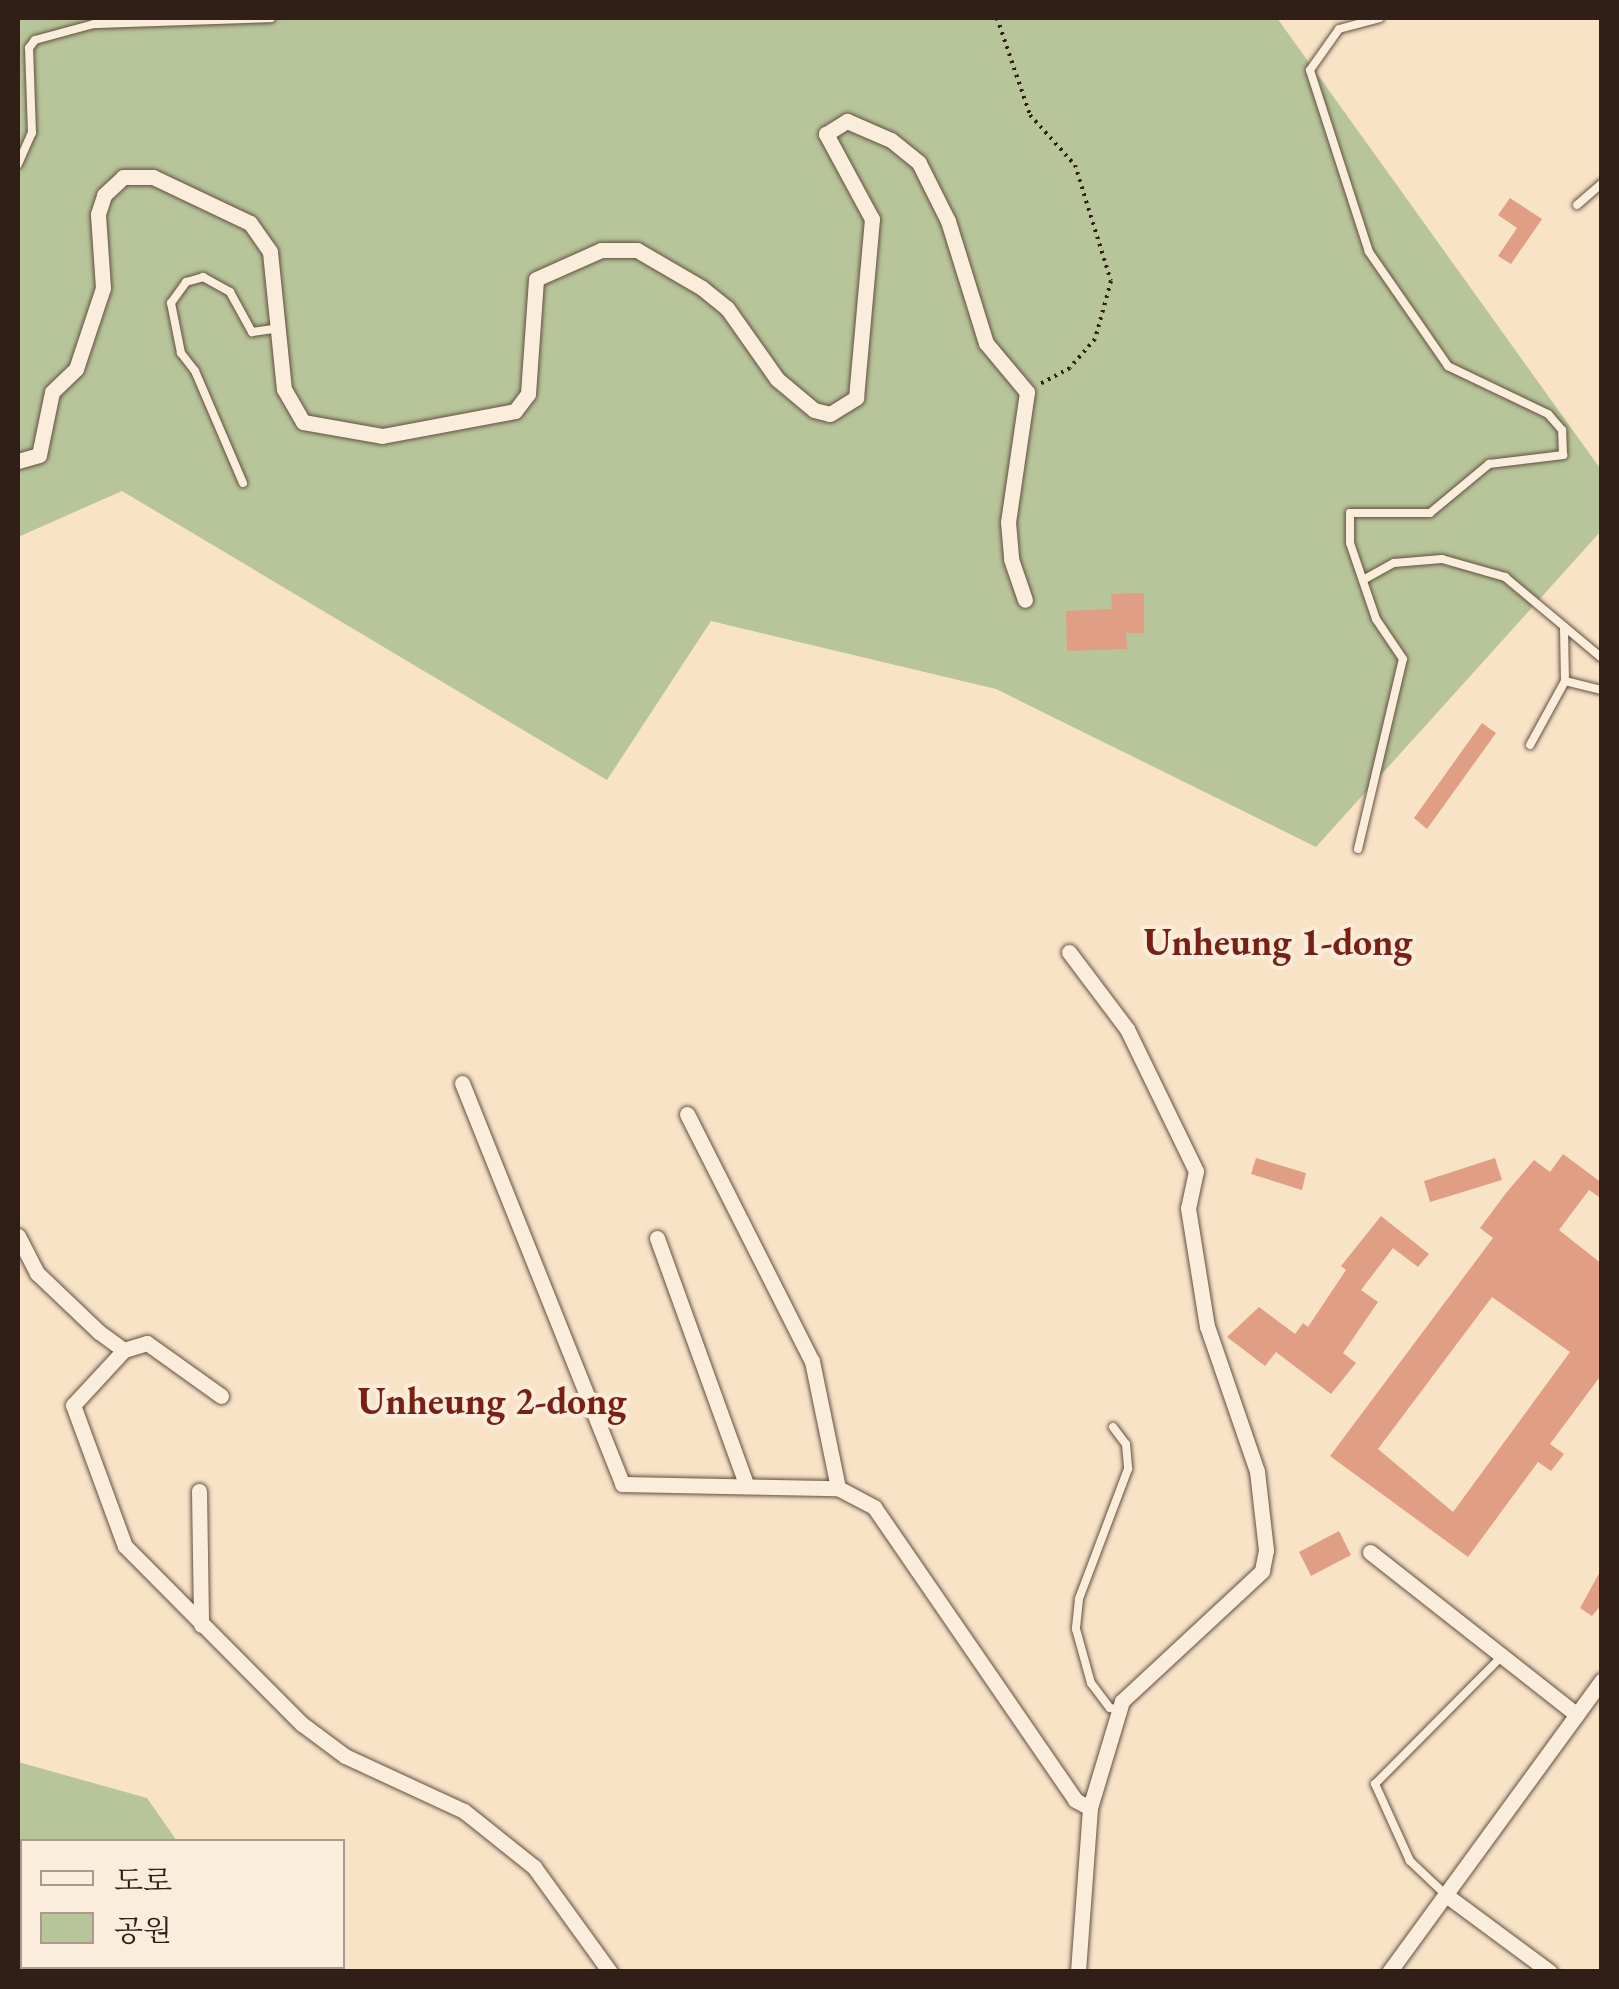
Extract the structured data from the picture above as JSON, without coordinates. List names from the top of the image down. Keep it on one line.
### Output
{"districts":["Unheung 1-dong","Unheung 2-dong"],"legend":["도로","공원"]}
